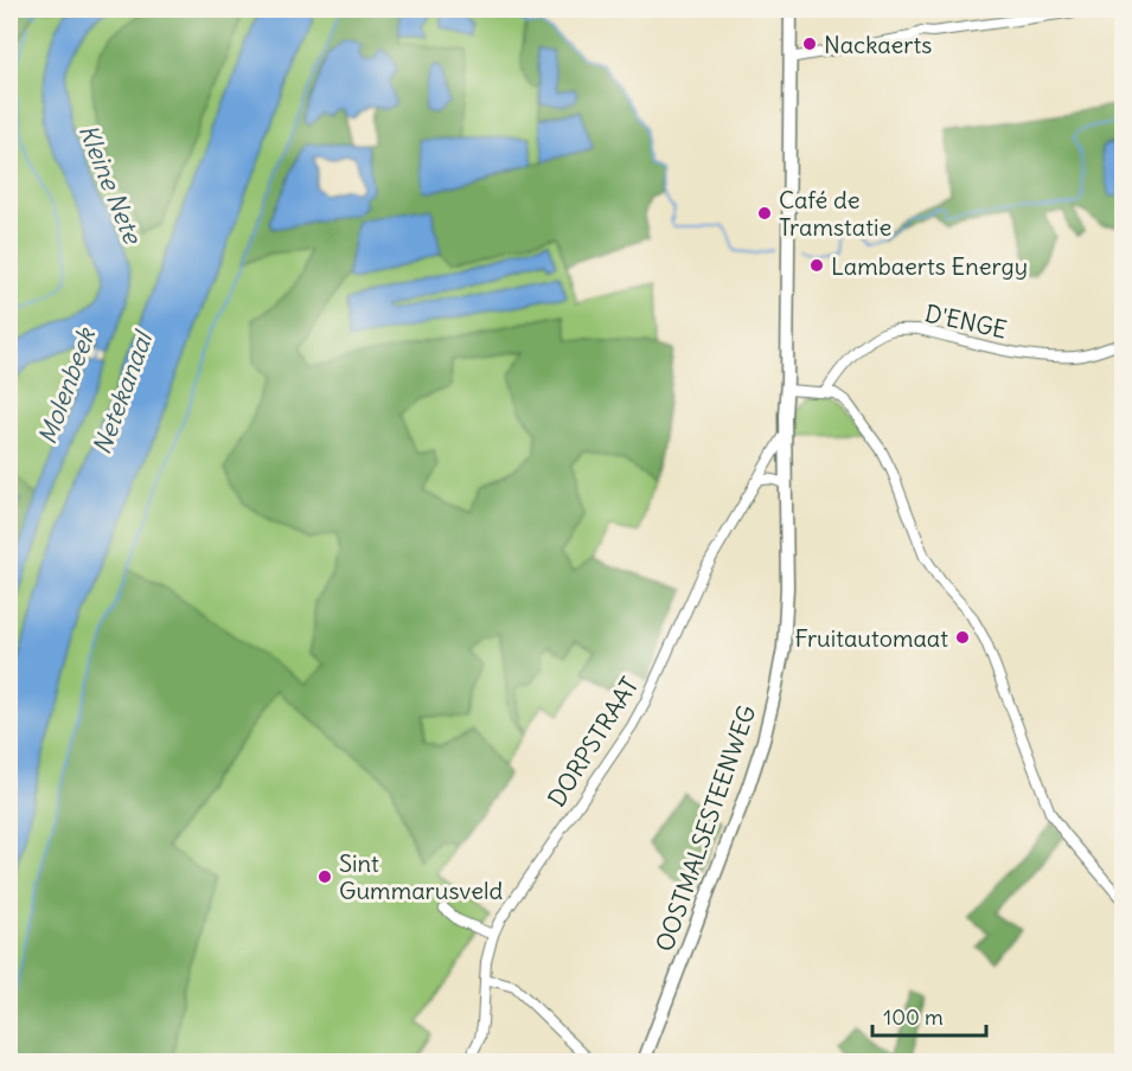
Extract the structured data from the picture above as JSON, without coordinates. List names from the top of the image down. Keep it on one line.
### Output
{"streets":{"main road":["OOSTMALSESTEENWEG"],"street":["D'ENGE","DORPSTRAAT"]},"crossings":[["DORPSTRAAT","OOSTMALSESTEENWEG"]],"water":["Kleine Nete","Molenbeek","Netekanaal"],"places":["Nackaerts","Café de Tramstatie","Lambaerts Energy","Fruitautomaat","Sint Gummarusveld"],"scale_bar":"100 m"}
